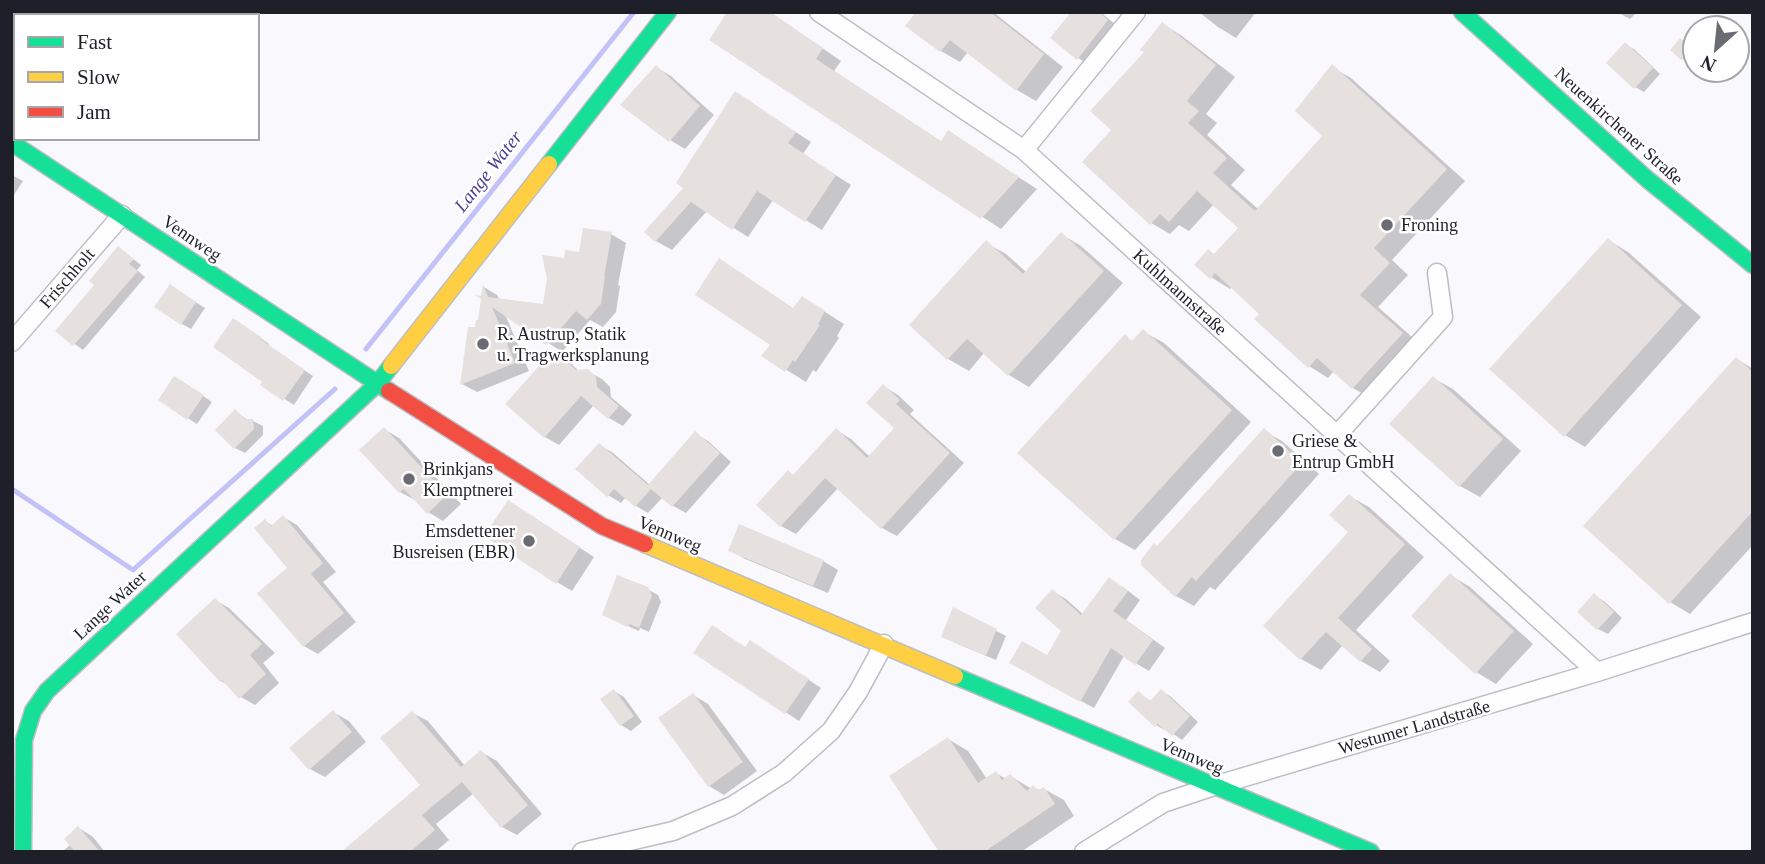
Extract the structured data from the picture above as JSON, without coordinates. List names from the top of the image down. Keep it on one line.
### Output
{"streets":{"street":["Neuenkirchener Straße","Vennweg","Frischholt","Kuhlmannstraße","Lange Water","Westumer Landstraße"]},"crossings":[["Vennweg","Frischholt"],["Vennweg","Lange Water"],["Vennweg","Westumer Landstraße"],["Kuhlmannstraße","Westumer Landstraße"]],"water":["Lange Water"],"places":["Froning","R. Austrup, Statik u. Tragwerksplanung","Griese & Entrup GmbH","Brinkjans Klemptnerei","Emsdettener Busreisen (EBR)"],"legend":["Fast","Slow","Jam"],"north":"bottom left"}
